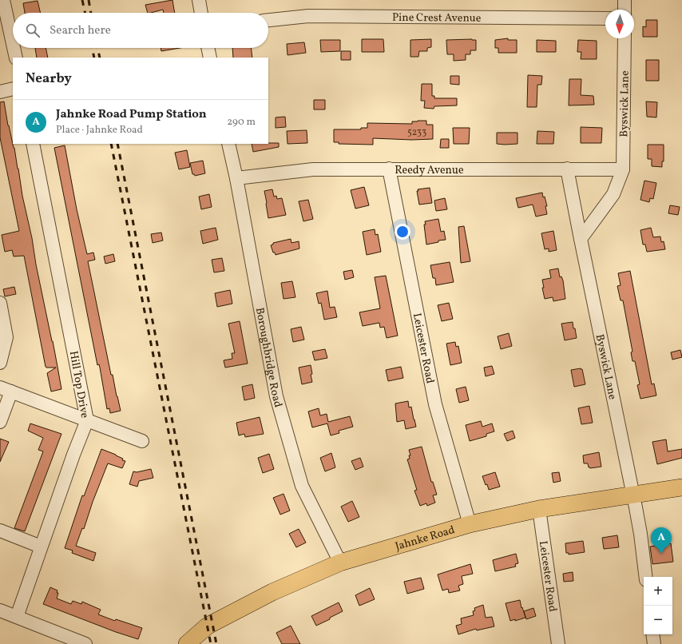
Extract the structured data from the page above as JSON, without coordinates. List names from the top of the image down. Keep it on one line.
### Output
{"streets":{"main road":["Jahnke Road"],"street":["Pine Crest Avenue","Byswick Lane","Reedy Avenue","Leicester Road","Boroughbridge Road","Hill Top Drive"]},"crossings":[["Byswick Lane","Reedy Avenue"],["Byswick Lane","Jahnke Road"],["Reedy Avenue","Leicester Road"],["Reedy Avenue","Boroughbridge Road"],["Leicester Road","Jahnke Road"],["Boroughbridge Road","Jahnke Road"]],"house_numbers":["5233"],"north":"bottom","page":{"search":"Search here","heading":"Nearby","list":[{"mark":"A","name":"Jahnke Road Pump Station","note":"Place · Jahnke Road","value":"290 m"}],"pins":"A","map_buttons":["+","−"]}}
